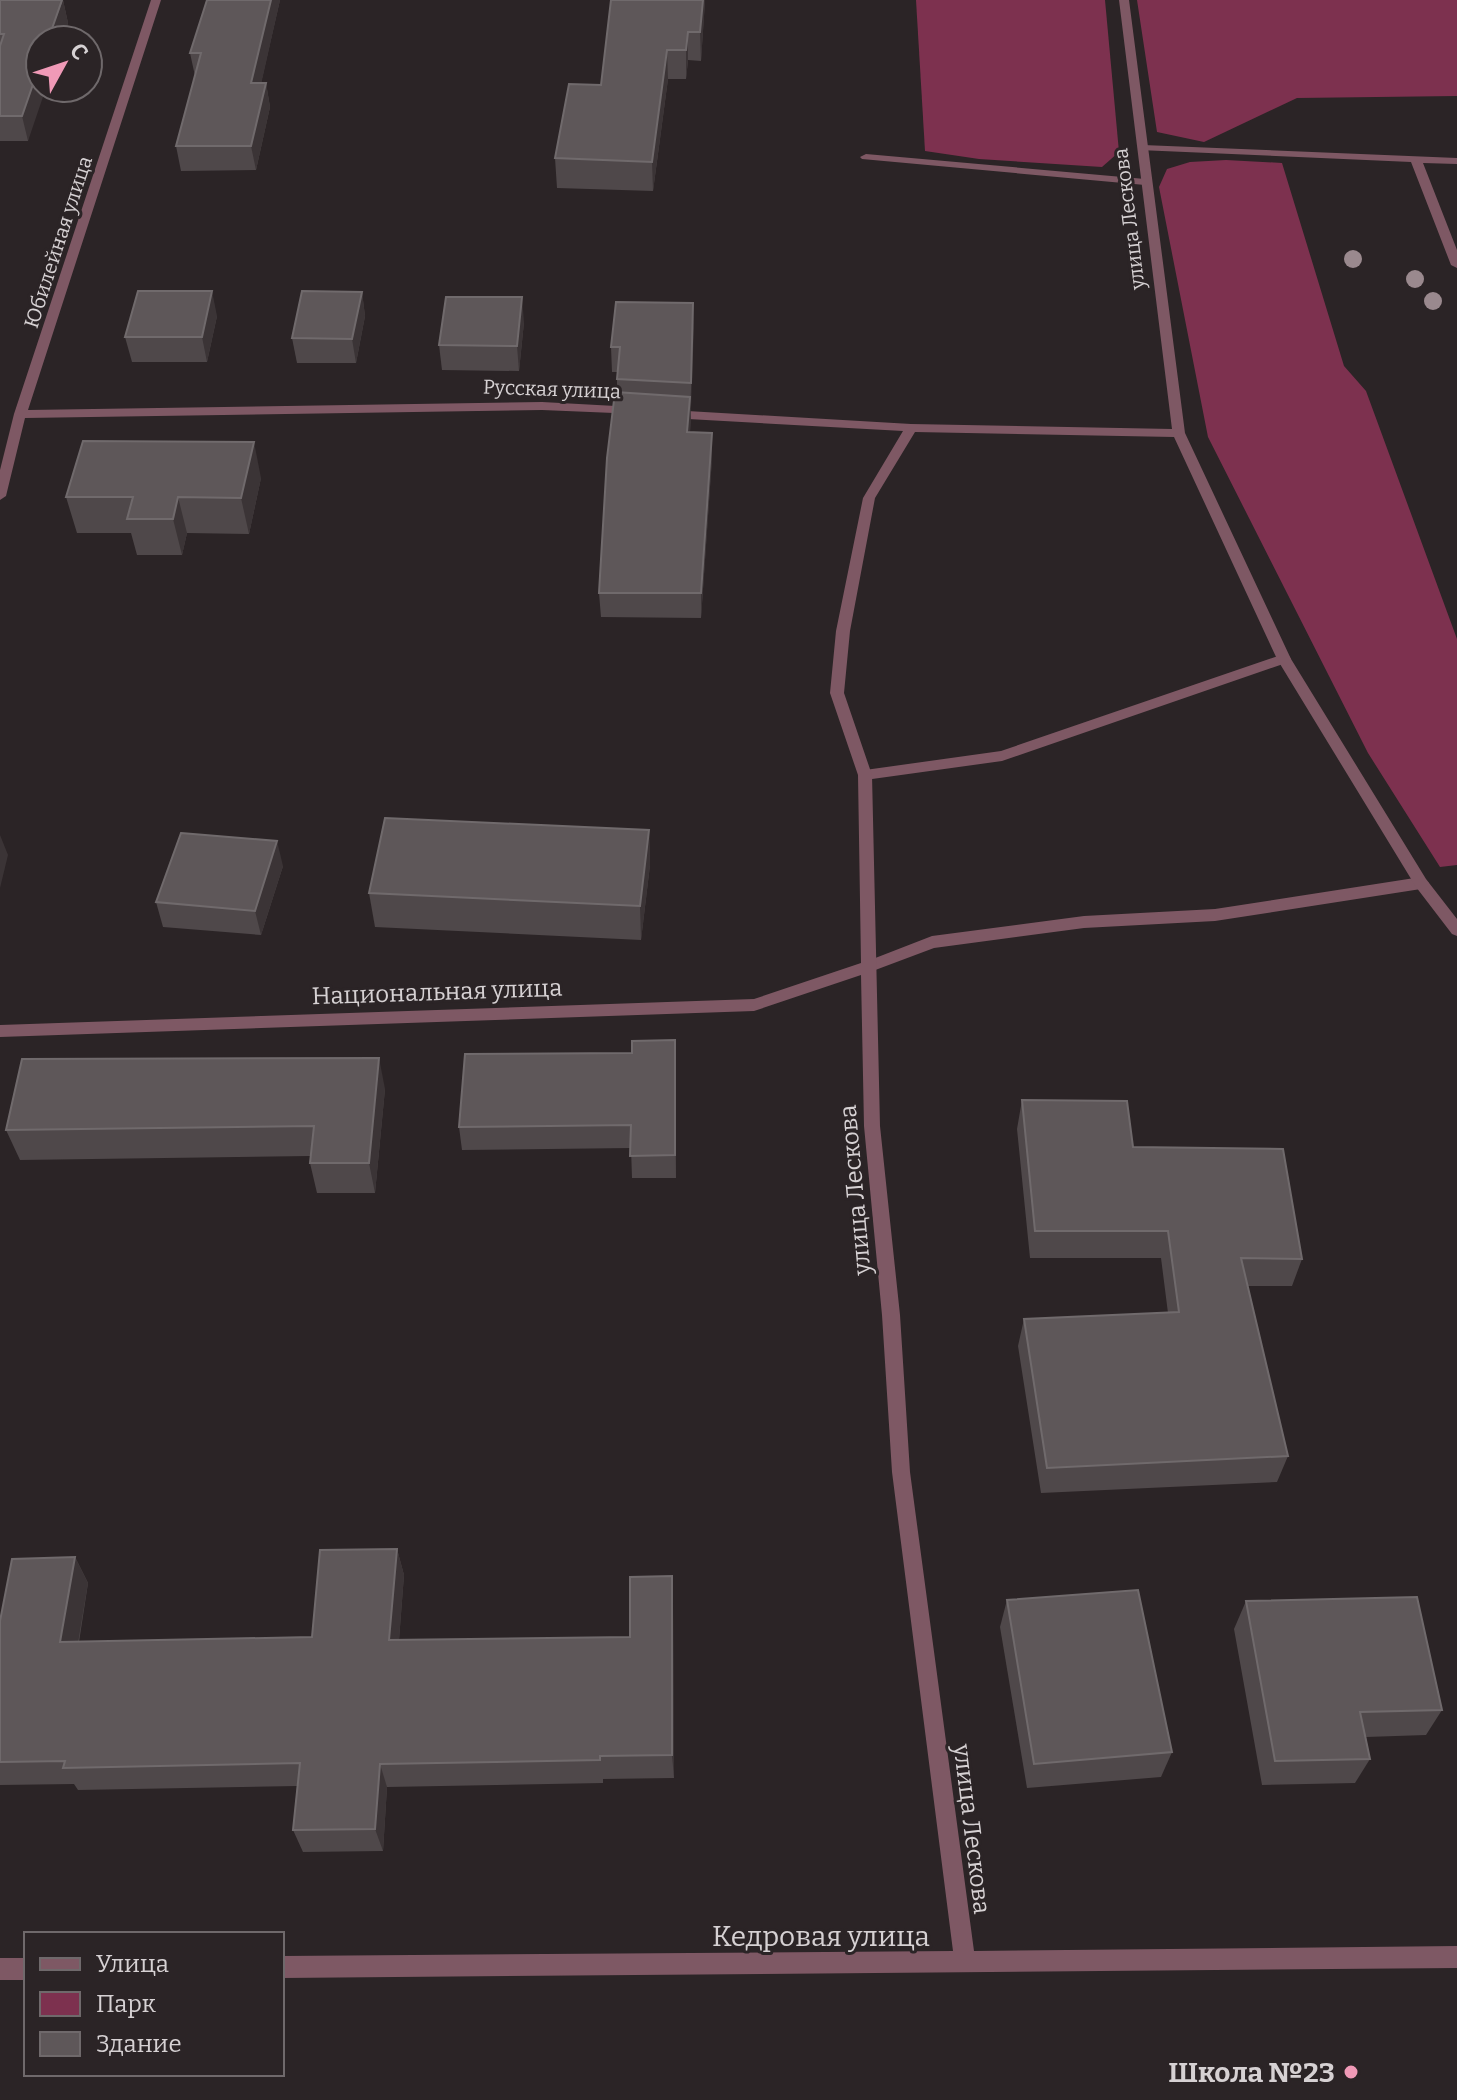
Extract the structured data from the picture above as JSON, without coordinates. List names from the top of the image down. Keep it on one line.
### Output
{"streets":{"street":["улица Лескова","Юбилейная улица","Русская улица","Национальная улица","Кедровая улица"]},"crossings":[["улица Лескова","Русская улица"],["улица Лескова","Национальная улица"],["улица Лескова","Кедровая улица"],["Юбилейная улица","Русская улица"]],"places":["Школа №23"],"legend":["Улица","Парк","Здание"],"north":"top right"}
